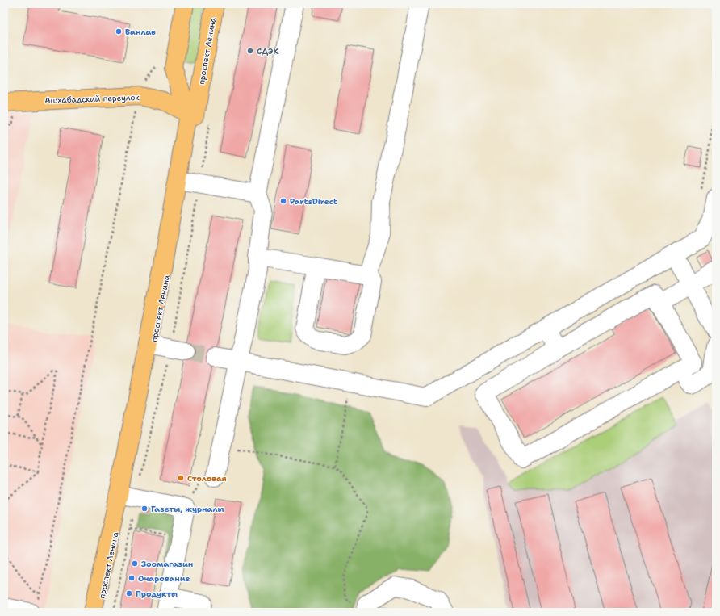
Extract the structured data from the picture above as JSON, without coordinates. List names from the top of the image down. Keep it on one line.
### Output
{"streets":{"main road":["проспект Ленина","Ашхабадский переулок"]},"crossings":[["проспект Ленина","Ашхабадский переулок"]],"places":["Ванлав","СДЭК","PartsDirect","Столовая","Газеты, журналы","Зоомагазин","Очарование","Продукты"]}
